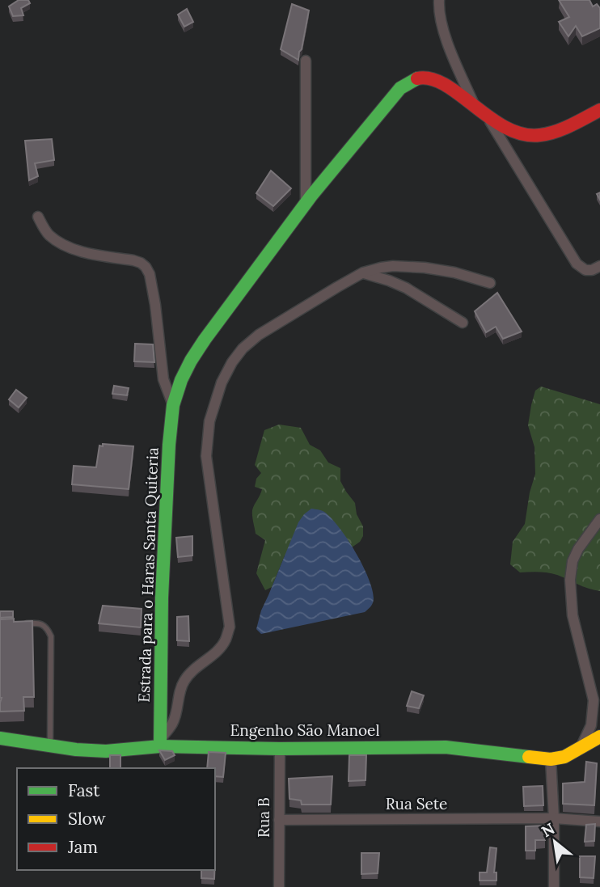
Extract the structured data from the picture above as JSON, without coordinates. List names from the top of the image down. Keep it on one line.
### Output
{"streets":{"street":["Estrada para o Haras Santa Quiteria","Engenho São Manoel","Rua Sete","Rua B"]},"crossings":[["Estrada para o Haras Santa Quiteria","Engenho São Manoel"],["Engenho São Manoel","Rua B"],["Rua Sete","Rua B"]],"legend":["Fast","Slow","Jam"],"north":"top left"}
